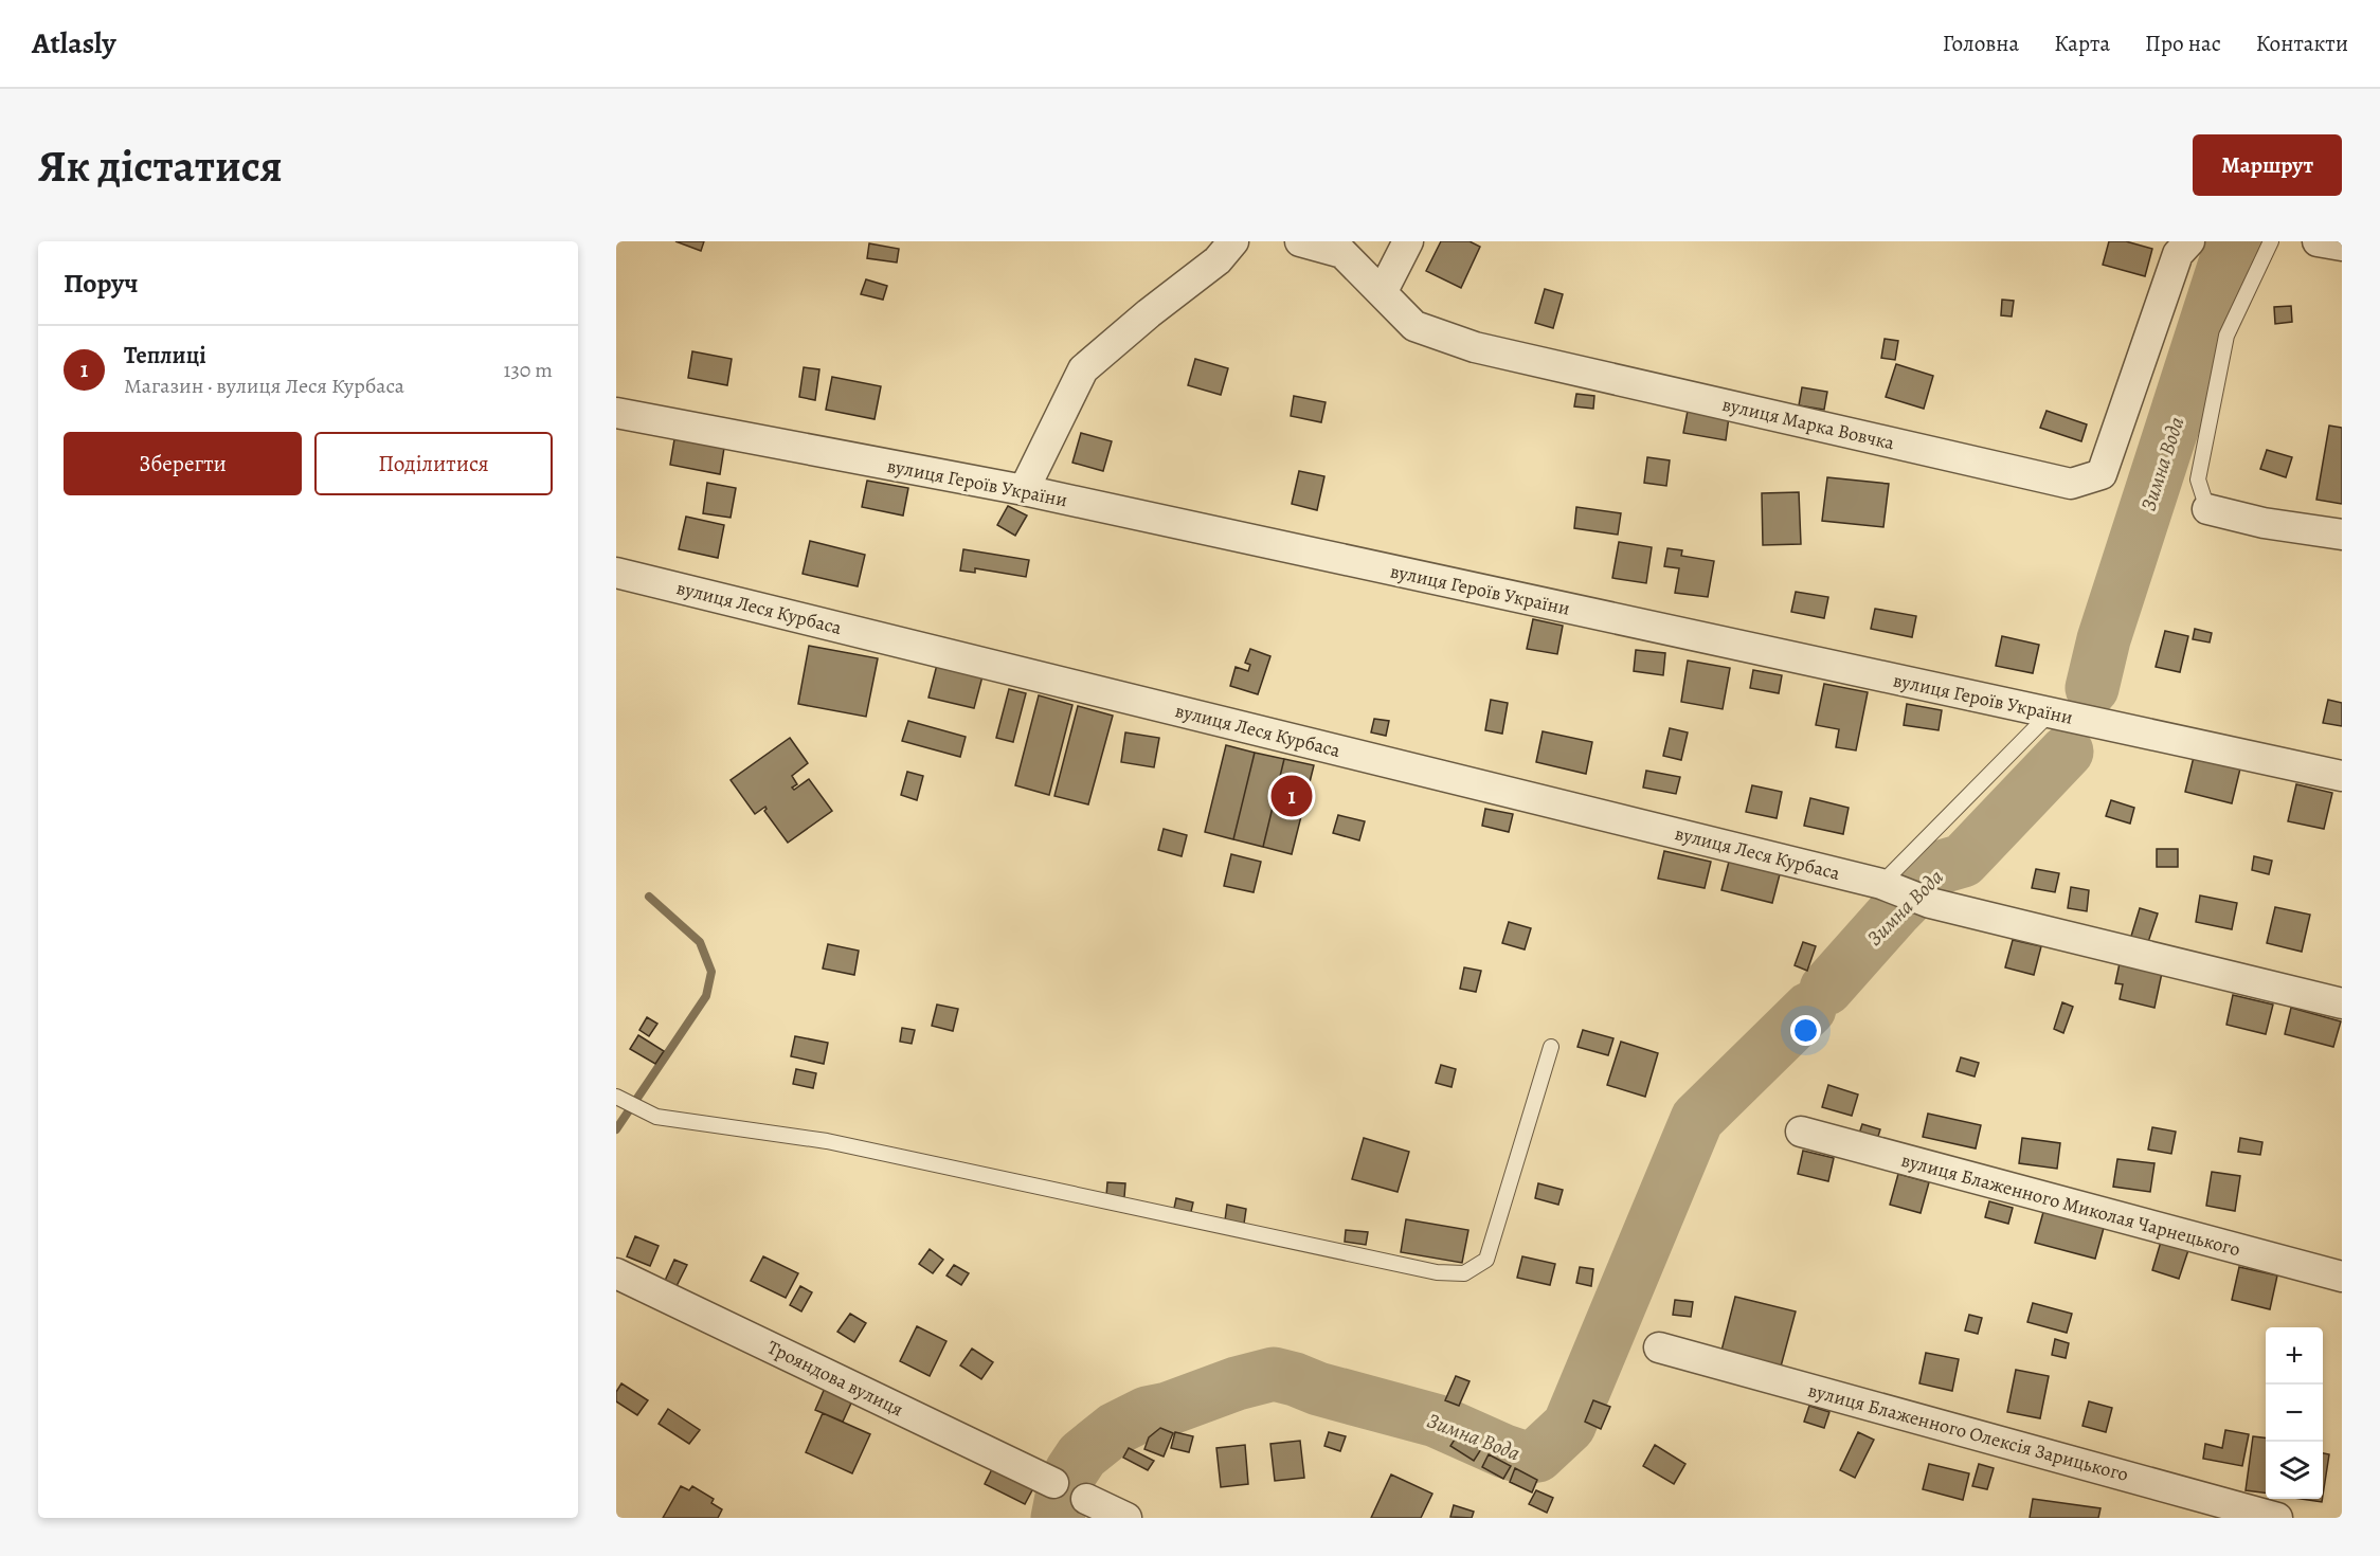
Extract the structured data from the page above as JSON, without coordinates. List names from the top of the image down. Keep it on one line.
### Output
{"streets":{"street":["вулиця Марка Вовчка","вулиця Героїв України","вулиця Леся Курбаса","вулиця Блаженного Миколая Чарнецького","Трояндова вулиця","вулиця Блаженного Олексія Зарицького"]},"water":["Зимна Вода"],"page":{"header":"Atlasly","nav":["Головна","Карта","Про нас","Контакти"],"buttons":["Маршрут",["Зберегти","Поділитися"]],"title":"Як дістатися","heading":"Поруч","list":[{"mark":"1","name":"Теплиці","note":"Магазин · вулиця Леся Курбаса","value":"130 m"}],"pins":"1","map_buttons":["+","−"]}}
